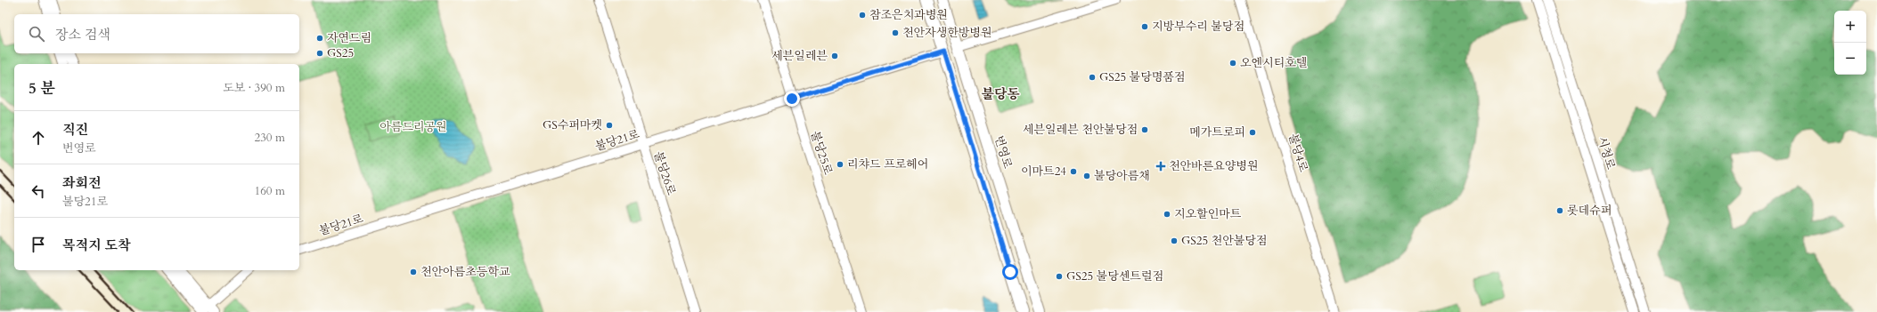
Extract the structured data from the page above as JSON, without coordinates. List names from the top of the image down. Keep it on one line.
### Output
{"streets":{"main road":["번영로"],"street":["불당21로","불당25로","불당4로","시청로","불당26로"]},"crossings":[["불당21로","불당25로"],["불당21로","불당26로"]],"districts":["불당동"],"parks":["아름드리공원"],"places":{"other":["참조은치과병원","지방부수리 불당점","천안자생한방병원","자연드림","GS25","세븐일레븐","오엔시티호텔","GS25 불당명품점","GS수퍼마켓","세븐일레븐 천안불당점","메가트로피","리챠드 프로헤어","이마트24","불당아름채","롯데슈퍼","지오할인마트","GS25 천안불당점","천안아름초등학교","GS25 불당센트럴점"],"health":["천안바른요양병원"]},"page":{"map_buttons":["+","−"],"search":"장소 검색","heading":["5 분","도보 · 390 m"],"list":[["직진","번영로","230 m"],["좌회전","불당21로","160 m"],"목적지 도착"]}}
